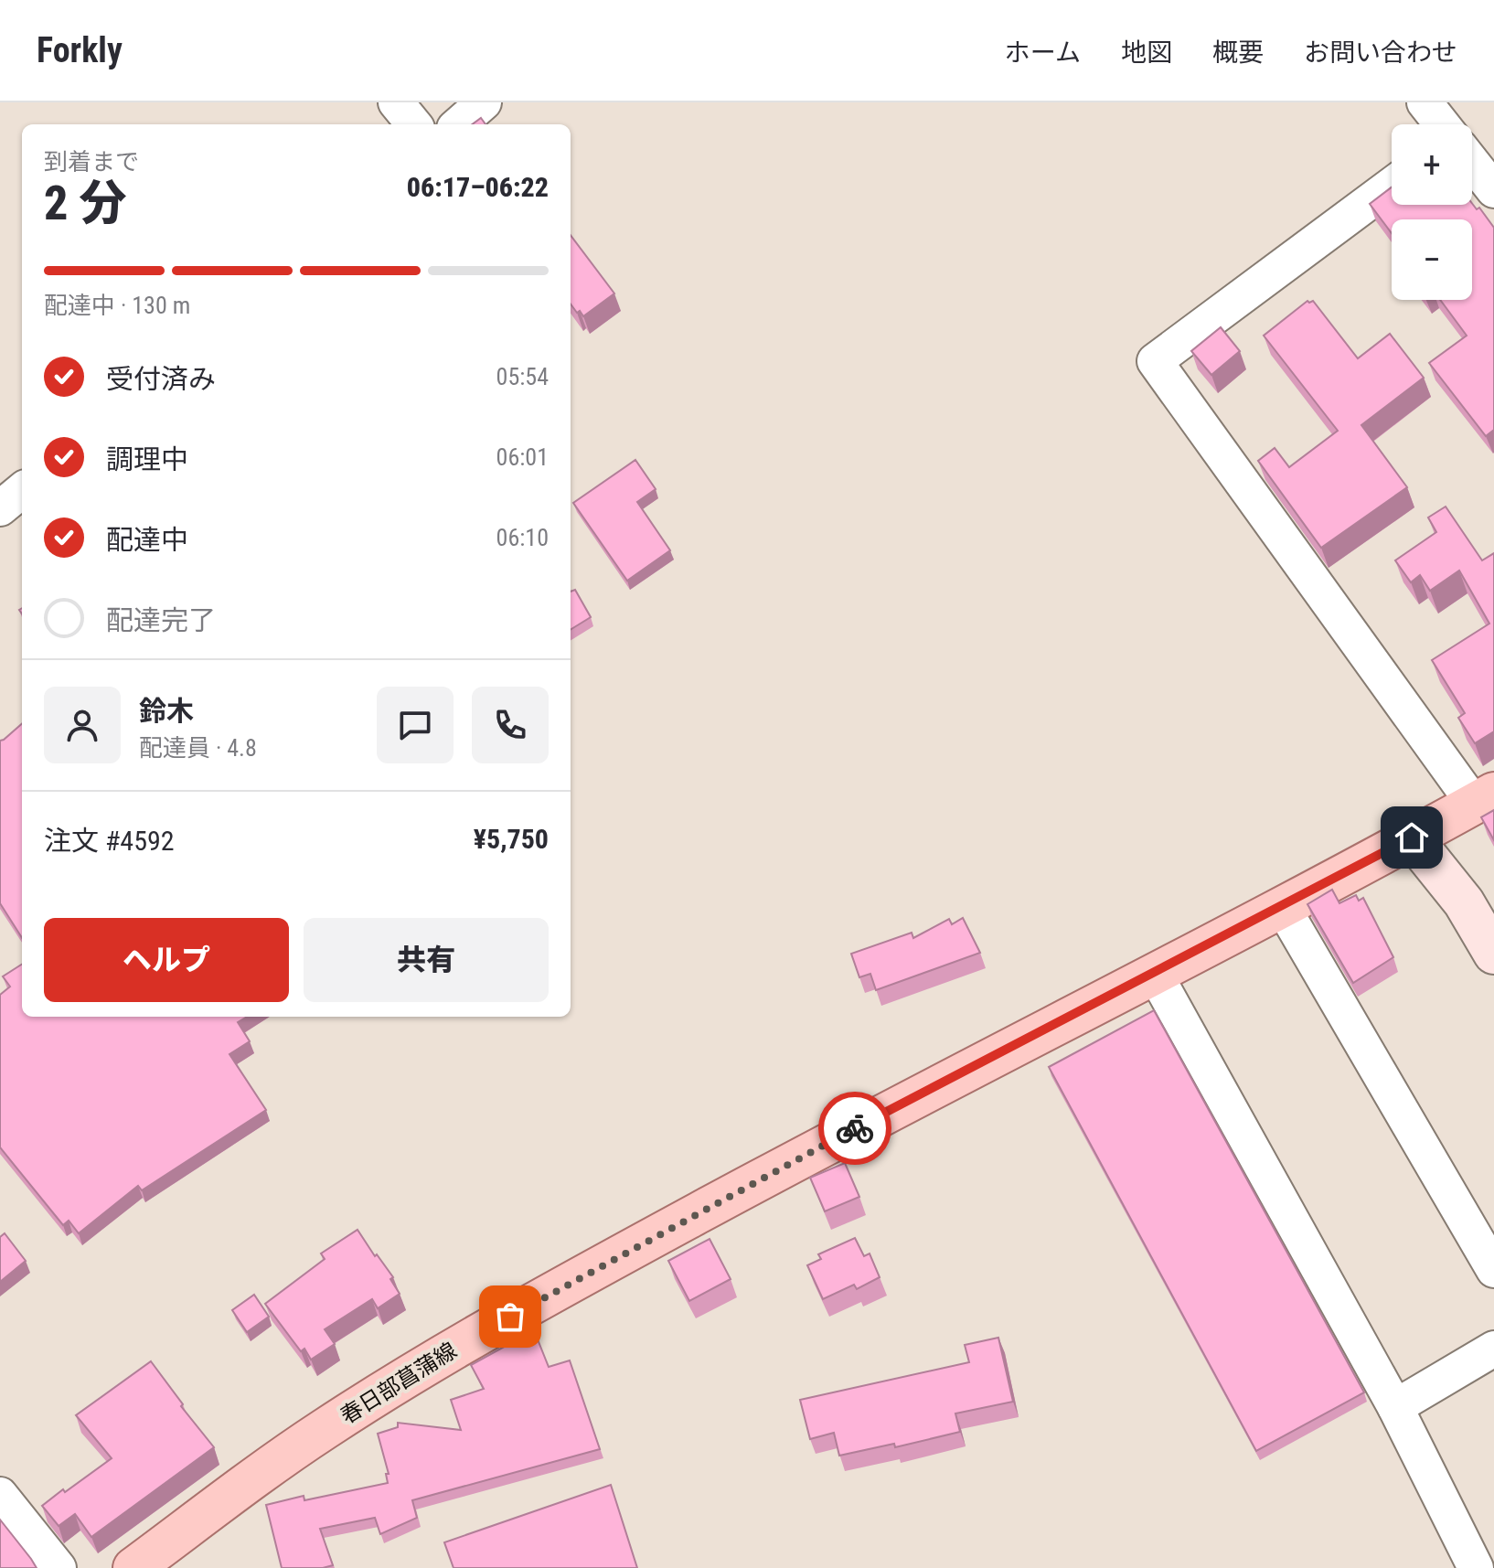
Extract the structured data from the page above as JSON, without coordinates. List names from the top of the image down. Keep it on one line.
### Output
{"streets":{"main road":["春日部菖蒲線"]},"page":{"header":"Forkly","nav":["ホーム","地図","概要","お問い合わせ"],"map_buttons":["+","−"],"heading":["2 分","到着まで","06:17–06:22"],"panel":["鈴木","配達員 · 4.8","注文 #4592","¥5,750"],"bar":"配達中 · 130 m","list":[["受付済み","05:54"],["調理中","06:01"],["配達中","06:10"],"配達完了"],"buttons":["ヘルプ","共有"]}}
